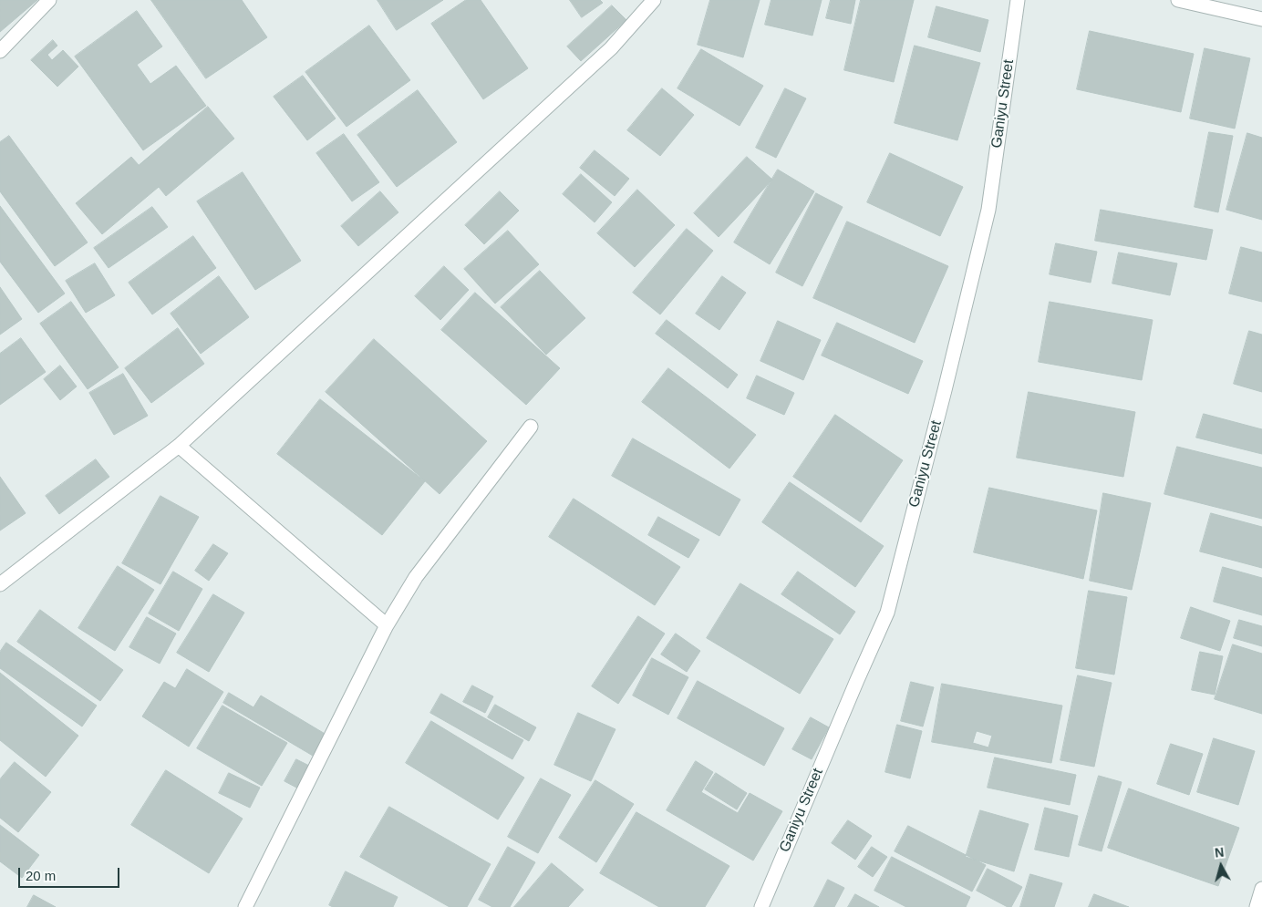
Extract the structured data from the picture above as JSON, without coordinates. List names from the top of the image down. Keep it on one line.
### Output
{"streets":{"street":["Ganiyu Street"]},"scale_bar":"20 m","north":"top"}
